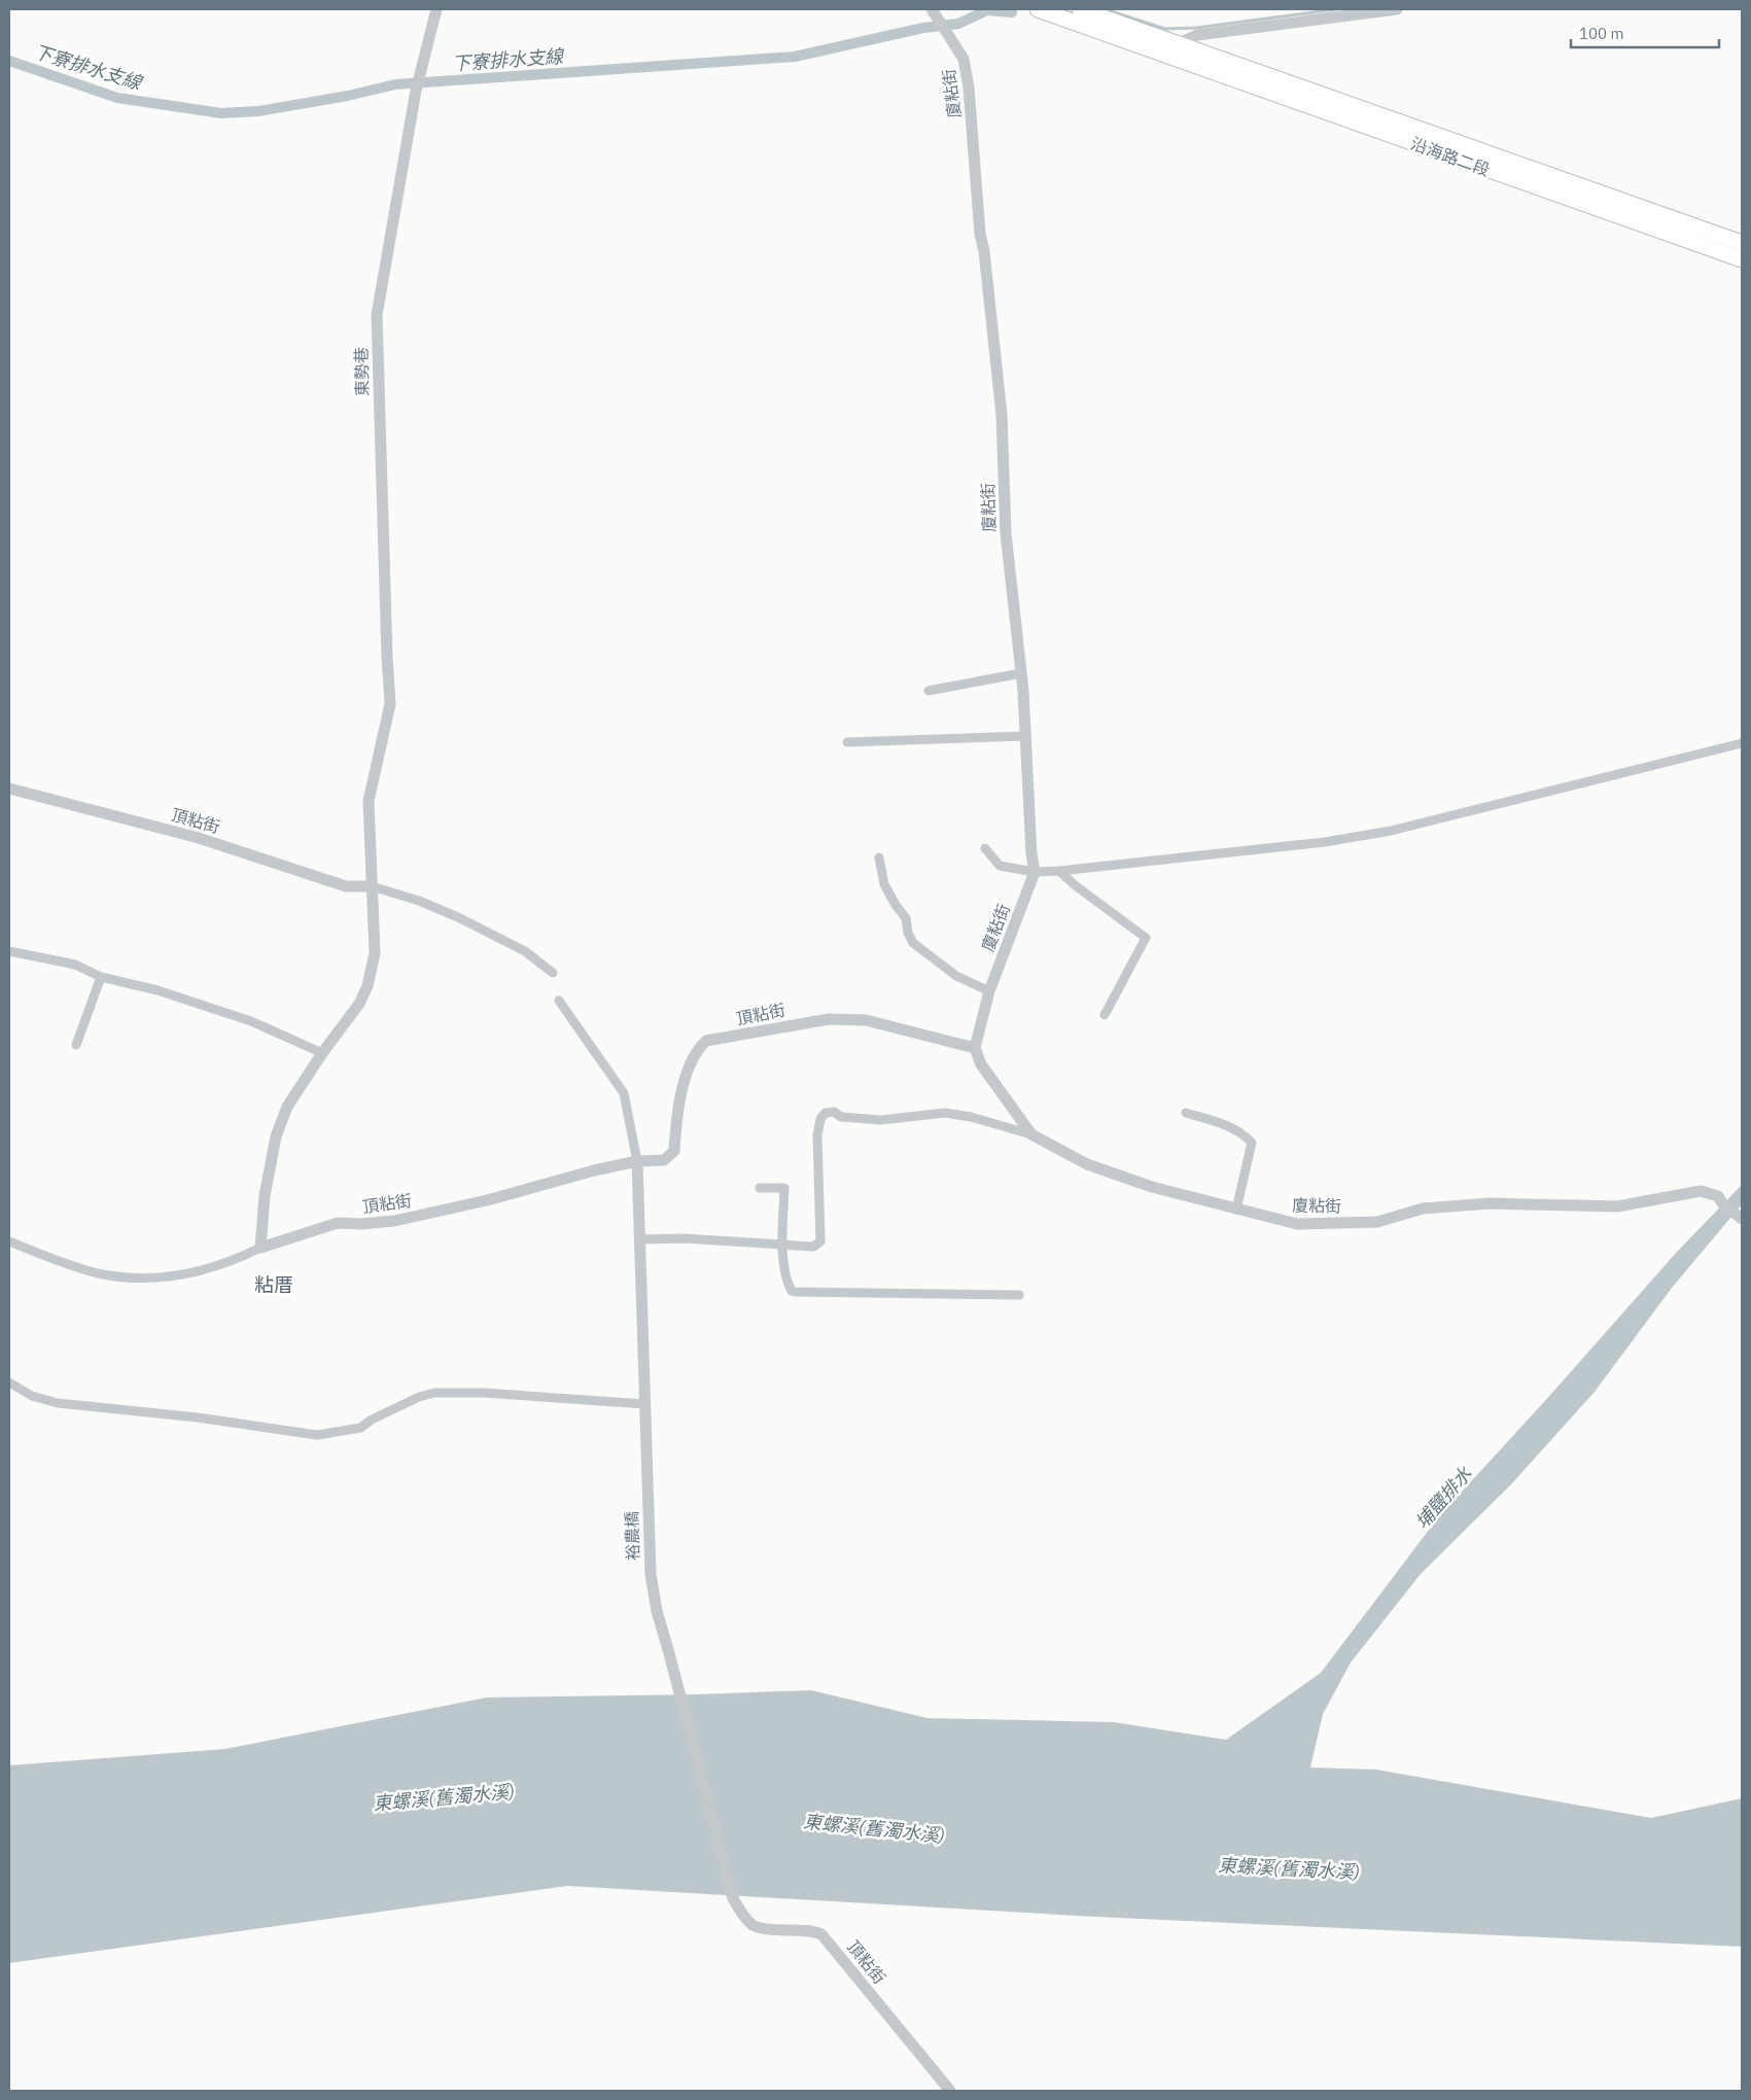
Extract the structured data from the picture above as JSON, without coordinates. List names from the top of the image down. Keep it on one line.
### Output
{"streets":{"main road":["沿海路二段"],"street":["廈粘街","東勢巷","頂粘街","裕農橋"]},"crossings":[["廈粘街","頂粘街"],["東勢巷","頂粘街"],["頂粘街","裕農橋"]],"districts":["粘厝"],"water":["下寮排水支線","埔鹽排水","東螺溪(舊濁水溪)"],"scale_bar":"100 m"}
